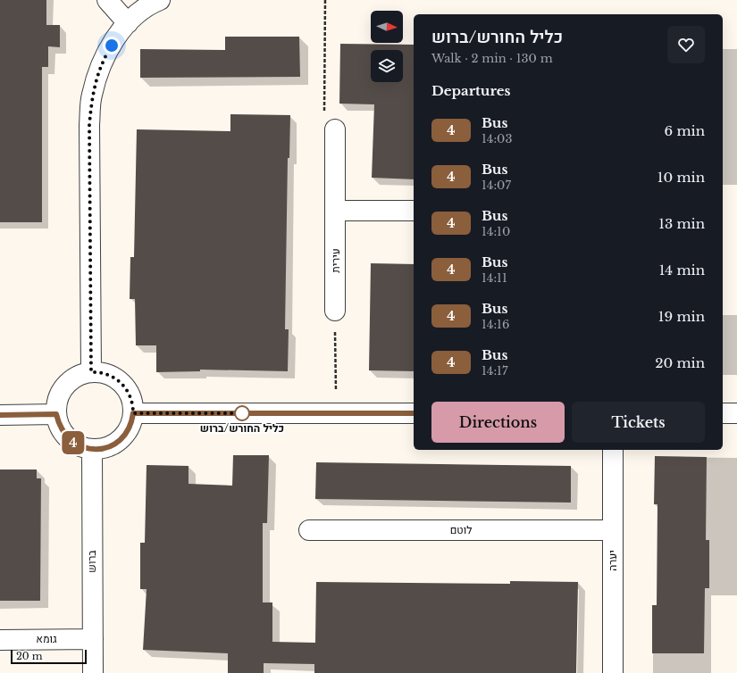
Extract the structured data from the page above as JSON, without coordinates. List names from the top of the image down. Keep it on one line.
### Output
{"streets":{"street":["עירית","לוטם","יערה","ברוש","גומא"]},"crossings":[["לוטם","יערה"],["ברוש","גומא"]],"places":["כליל החורש/ברוש"],"lines":["bus line 4"],"scale_bar":"20 m","north":"right","page":{"on_map":"4","heading":[["כליל החורש/ברוש","Walk · 2 min · 130 m"],"Departures"],"list":[{"mark":"4","name":"Bus","note":"14:03","value":"6 min"},{"mark":"4","name":"Bus","note":"14:07","value":"10 min"},{"mark":"4","name":"Bus","note":"14:10","value":"13 min"},{"mark":"4","name":"Bus","note":"14:11","value":"14 min"},{"mark":"4","name":"Bus","note":"14:16","value":"19 min"},{"mark":"4","name":"Bus","note":"14:17","value":"20 min"}],"buttons":["Directions","Tickets"],"scale":"20 m"}}
